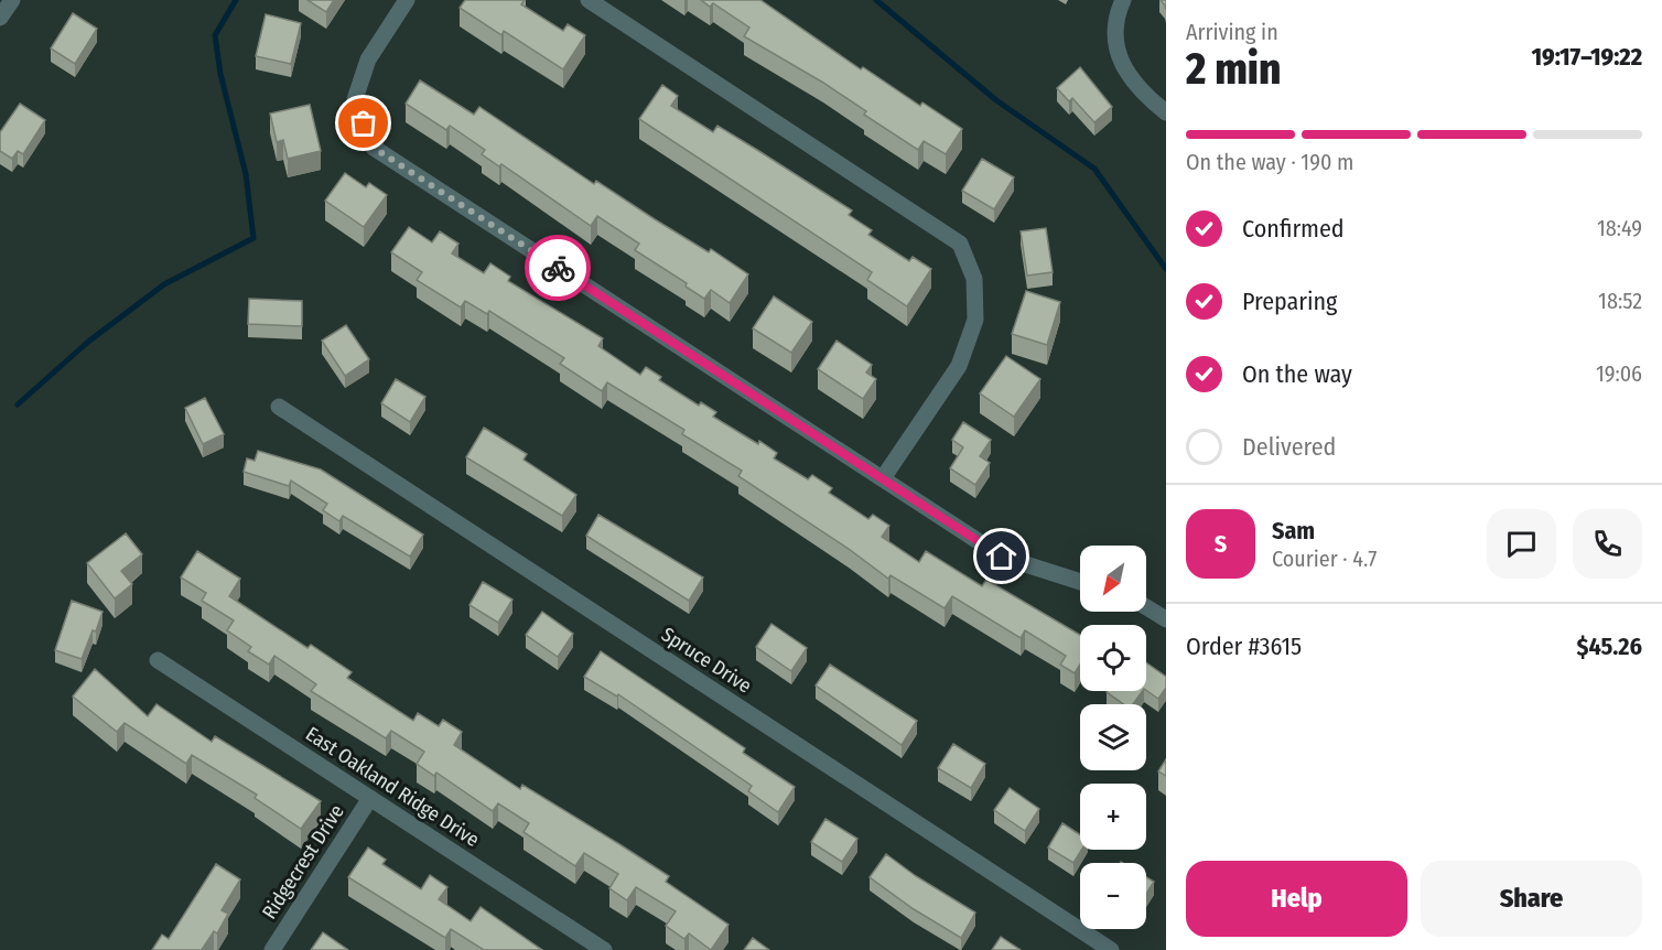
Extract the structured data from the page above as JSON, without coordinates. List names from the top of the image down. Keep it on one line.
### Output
{"streets":{"street":["Spruce Drive","East Oakland Ridge Drive","Ridgecrest Drive"]},"crossings":[["East Oakland Ridge Drive","Ridgecrest Drive"]],"north":"bottom left","page":{"heading":["2 min","Arriving in","19:17–19:22"],"panel":["Sam","Courier · 4.7","Order #3615","$45.26"],"bar":"On the way · 190 m","list":[["Confirmed","18:49"],["Preparing","18:52"],["On the way","19:06"],"Delivered"],"round":"S","map_buttons":["+","−"],"buttons":["Help","Share"]}}
